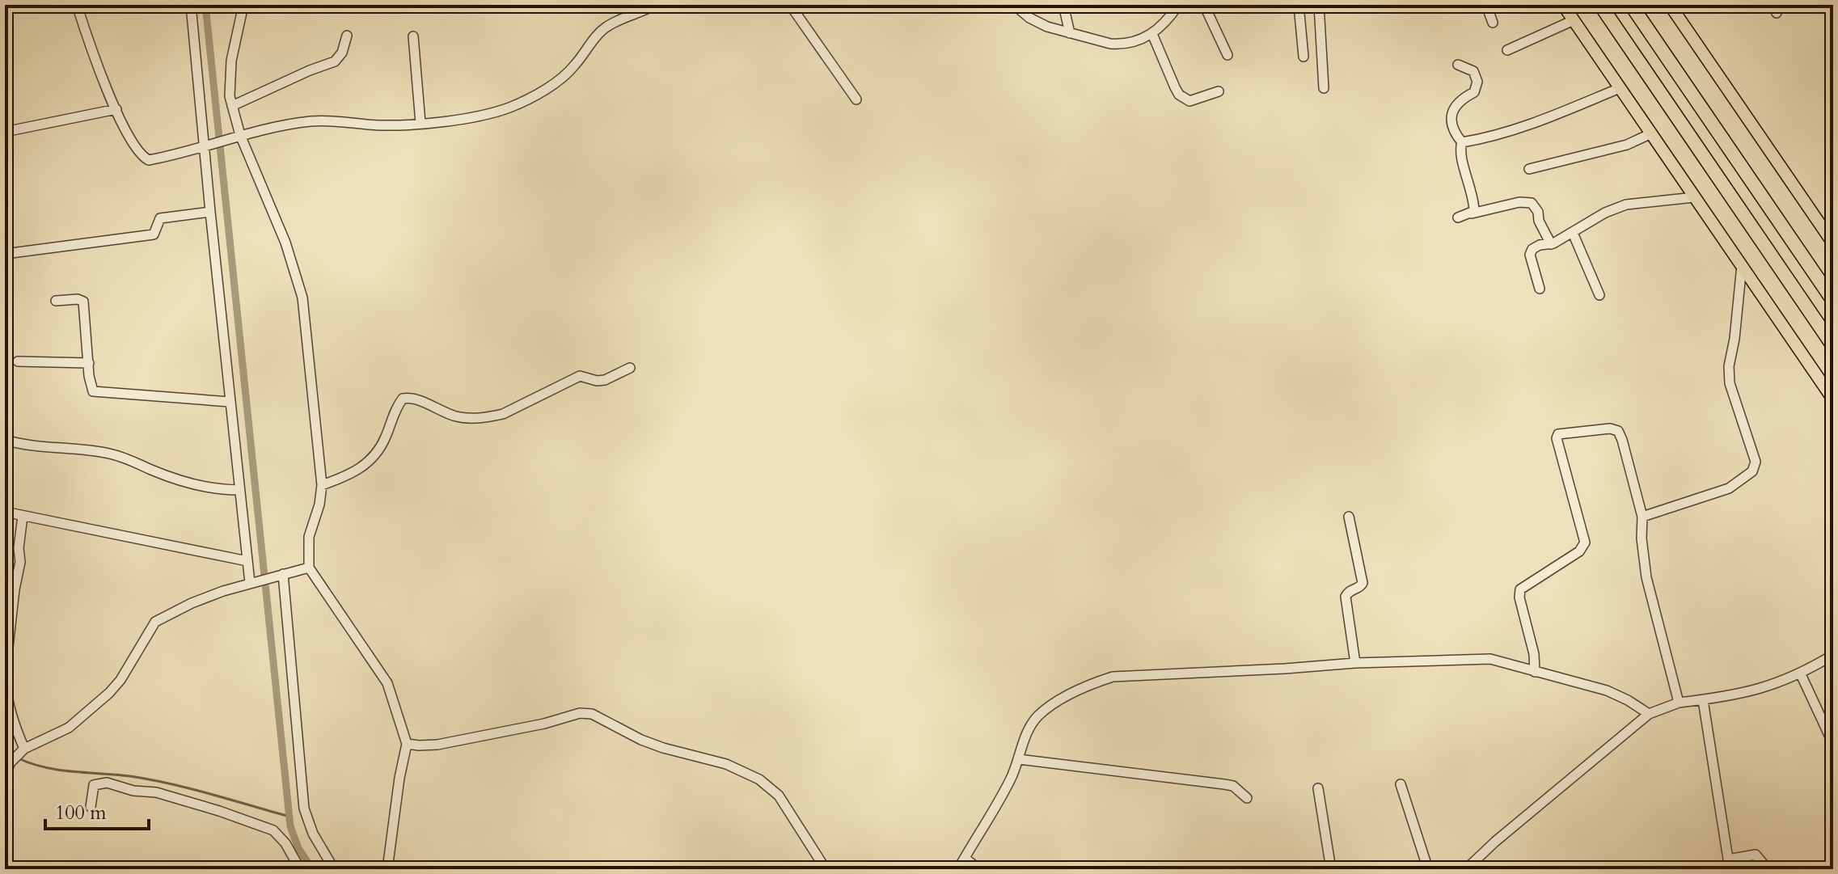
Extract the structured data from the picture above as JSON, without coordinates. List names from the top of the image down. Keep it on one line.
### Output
{"scale_bar":"100 m"}
